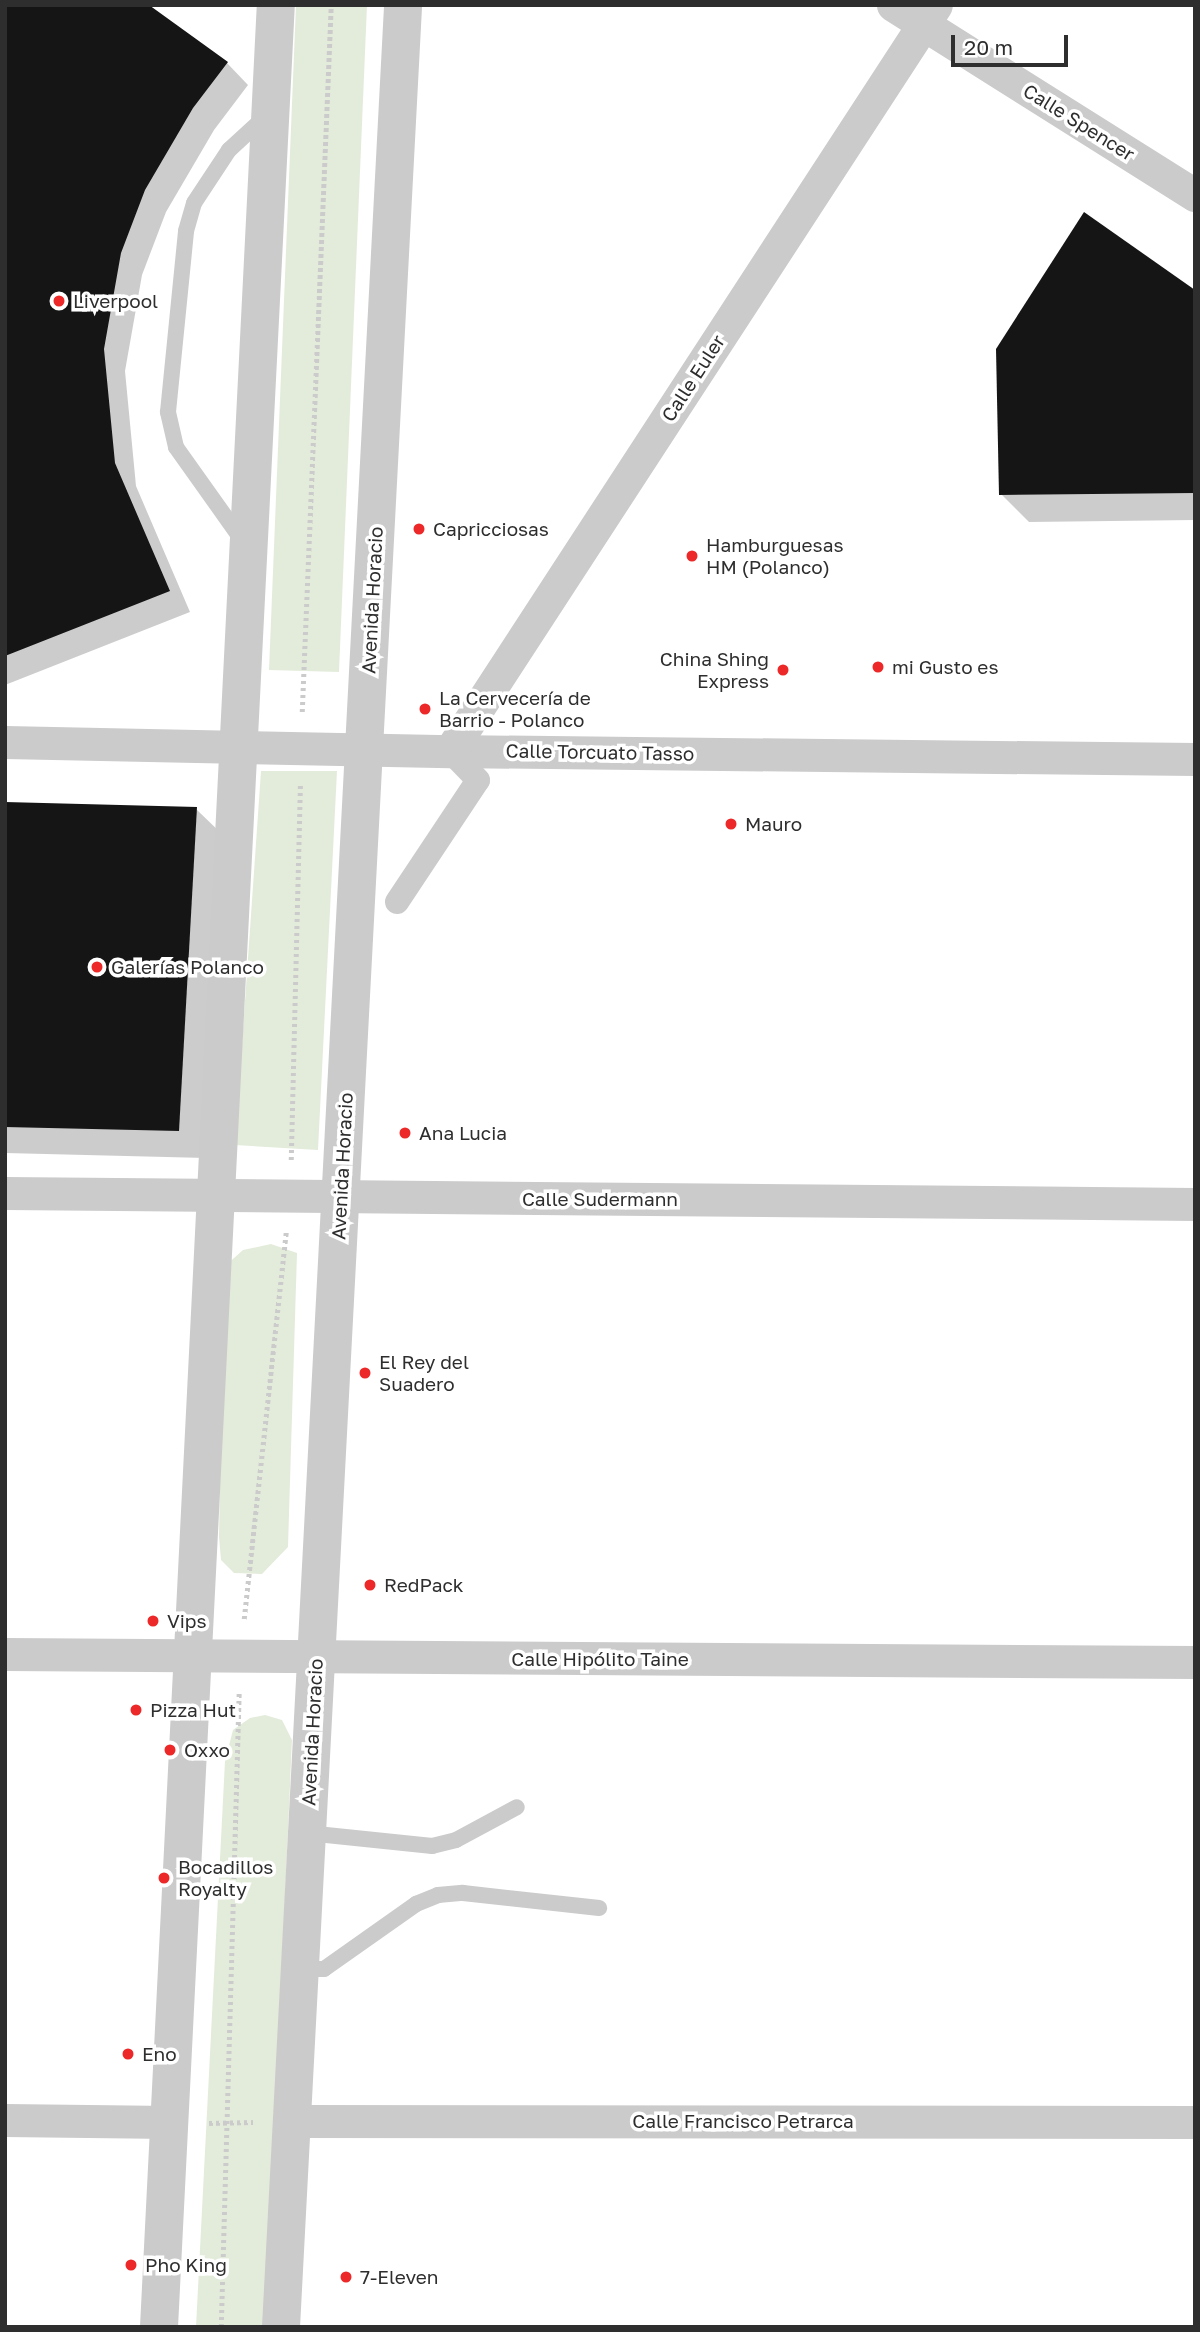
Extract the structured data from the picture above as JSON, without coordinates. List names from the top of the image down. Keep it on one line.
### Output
{"streets":{"street":["Calle Spencer","Calle Euler","Avenida Horacio","Calle Torcuato Tasso","Calle Sudermann","Calle Hipólito Taine","Calle Francisco Petrarca"]},"crossings":[["Calle Spencer","Calle Euler"],["Calle Euler","Calle Torcuato Tasso"],["Avenida Horacio","Calle Torcuato Tasso"],["Avenida Horacio","Calle Sudermann"],["Avenida Horacio","Calle Hipólito Taine"],["Avenida Horacio","Calle Francisco Petrarca"]],"places":["Liverpool","Capricciosas","Hamburguesas HM (Polanco)","mi Gusto es","China Shing Express","La Cervecería de Barrio - Polanco","Mauro","Galerías Polanco","Ana Lucia","El Rey del Suadero","RedPack","Vips","Pizza Hut","Oxxo","Bocadillos Royalty","Eno","Pho King","7-Eleven"],"scale_bar":"20 m"}
